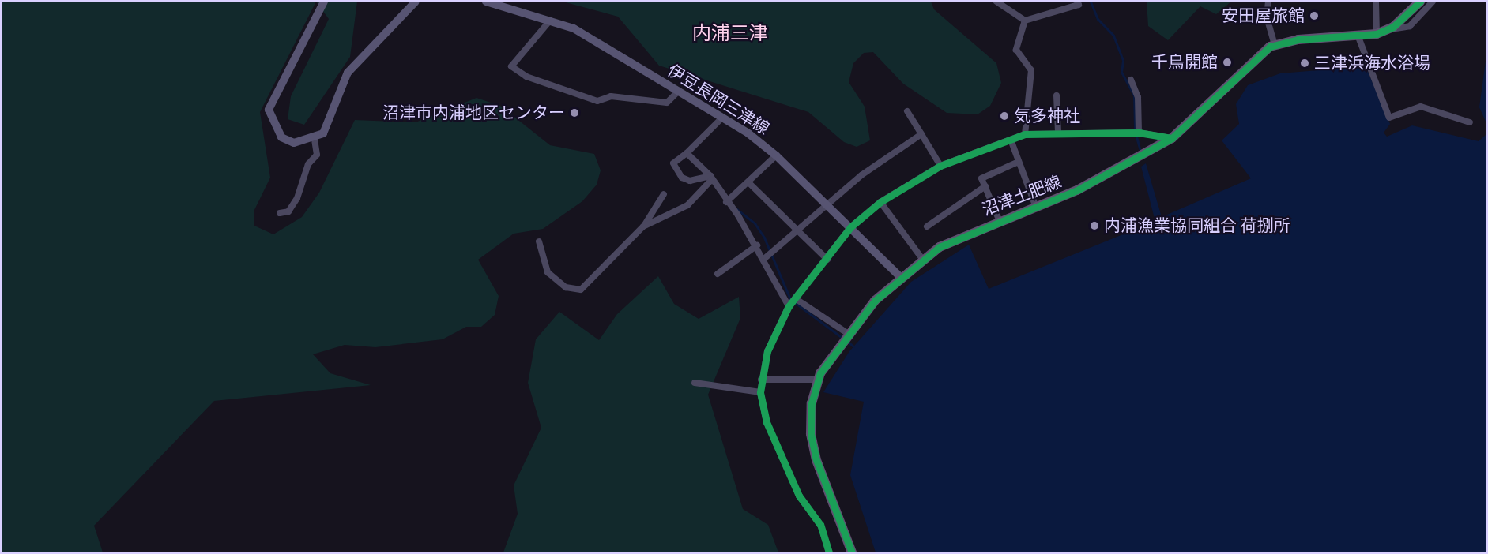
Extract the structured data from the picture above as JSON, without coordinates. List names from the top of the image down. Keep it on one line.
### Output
{"streets":{"main road":["伊豆長岡三津線","沼津土肥線"]},"crossings":[["伊豆長岡三津線","沼津土肥線"]],"districts":["内浦三津"],"places":["安田屋旅館","千鳥開館","三津浜海水浴場","沼津市内浦地区センター","気多神社","内浦漁業協同組合 荷捌所"]}
